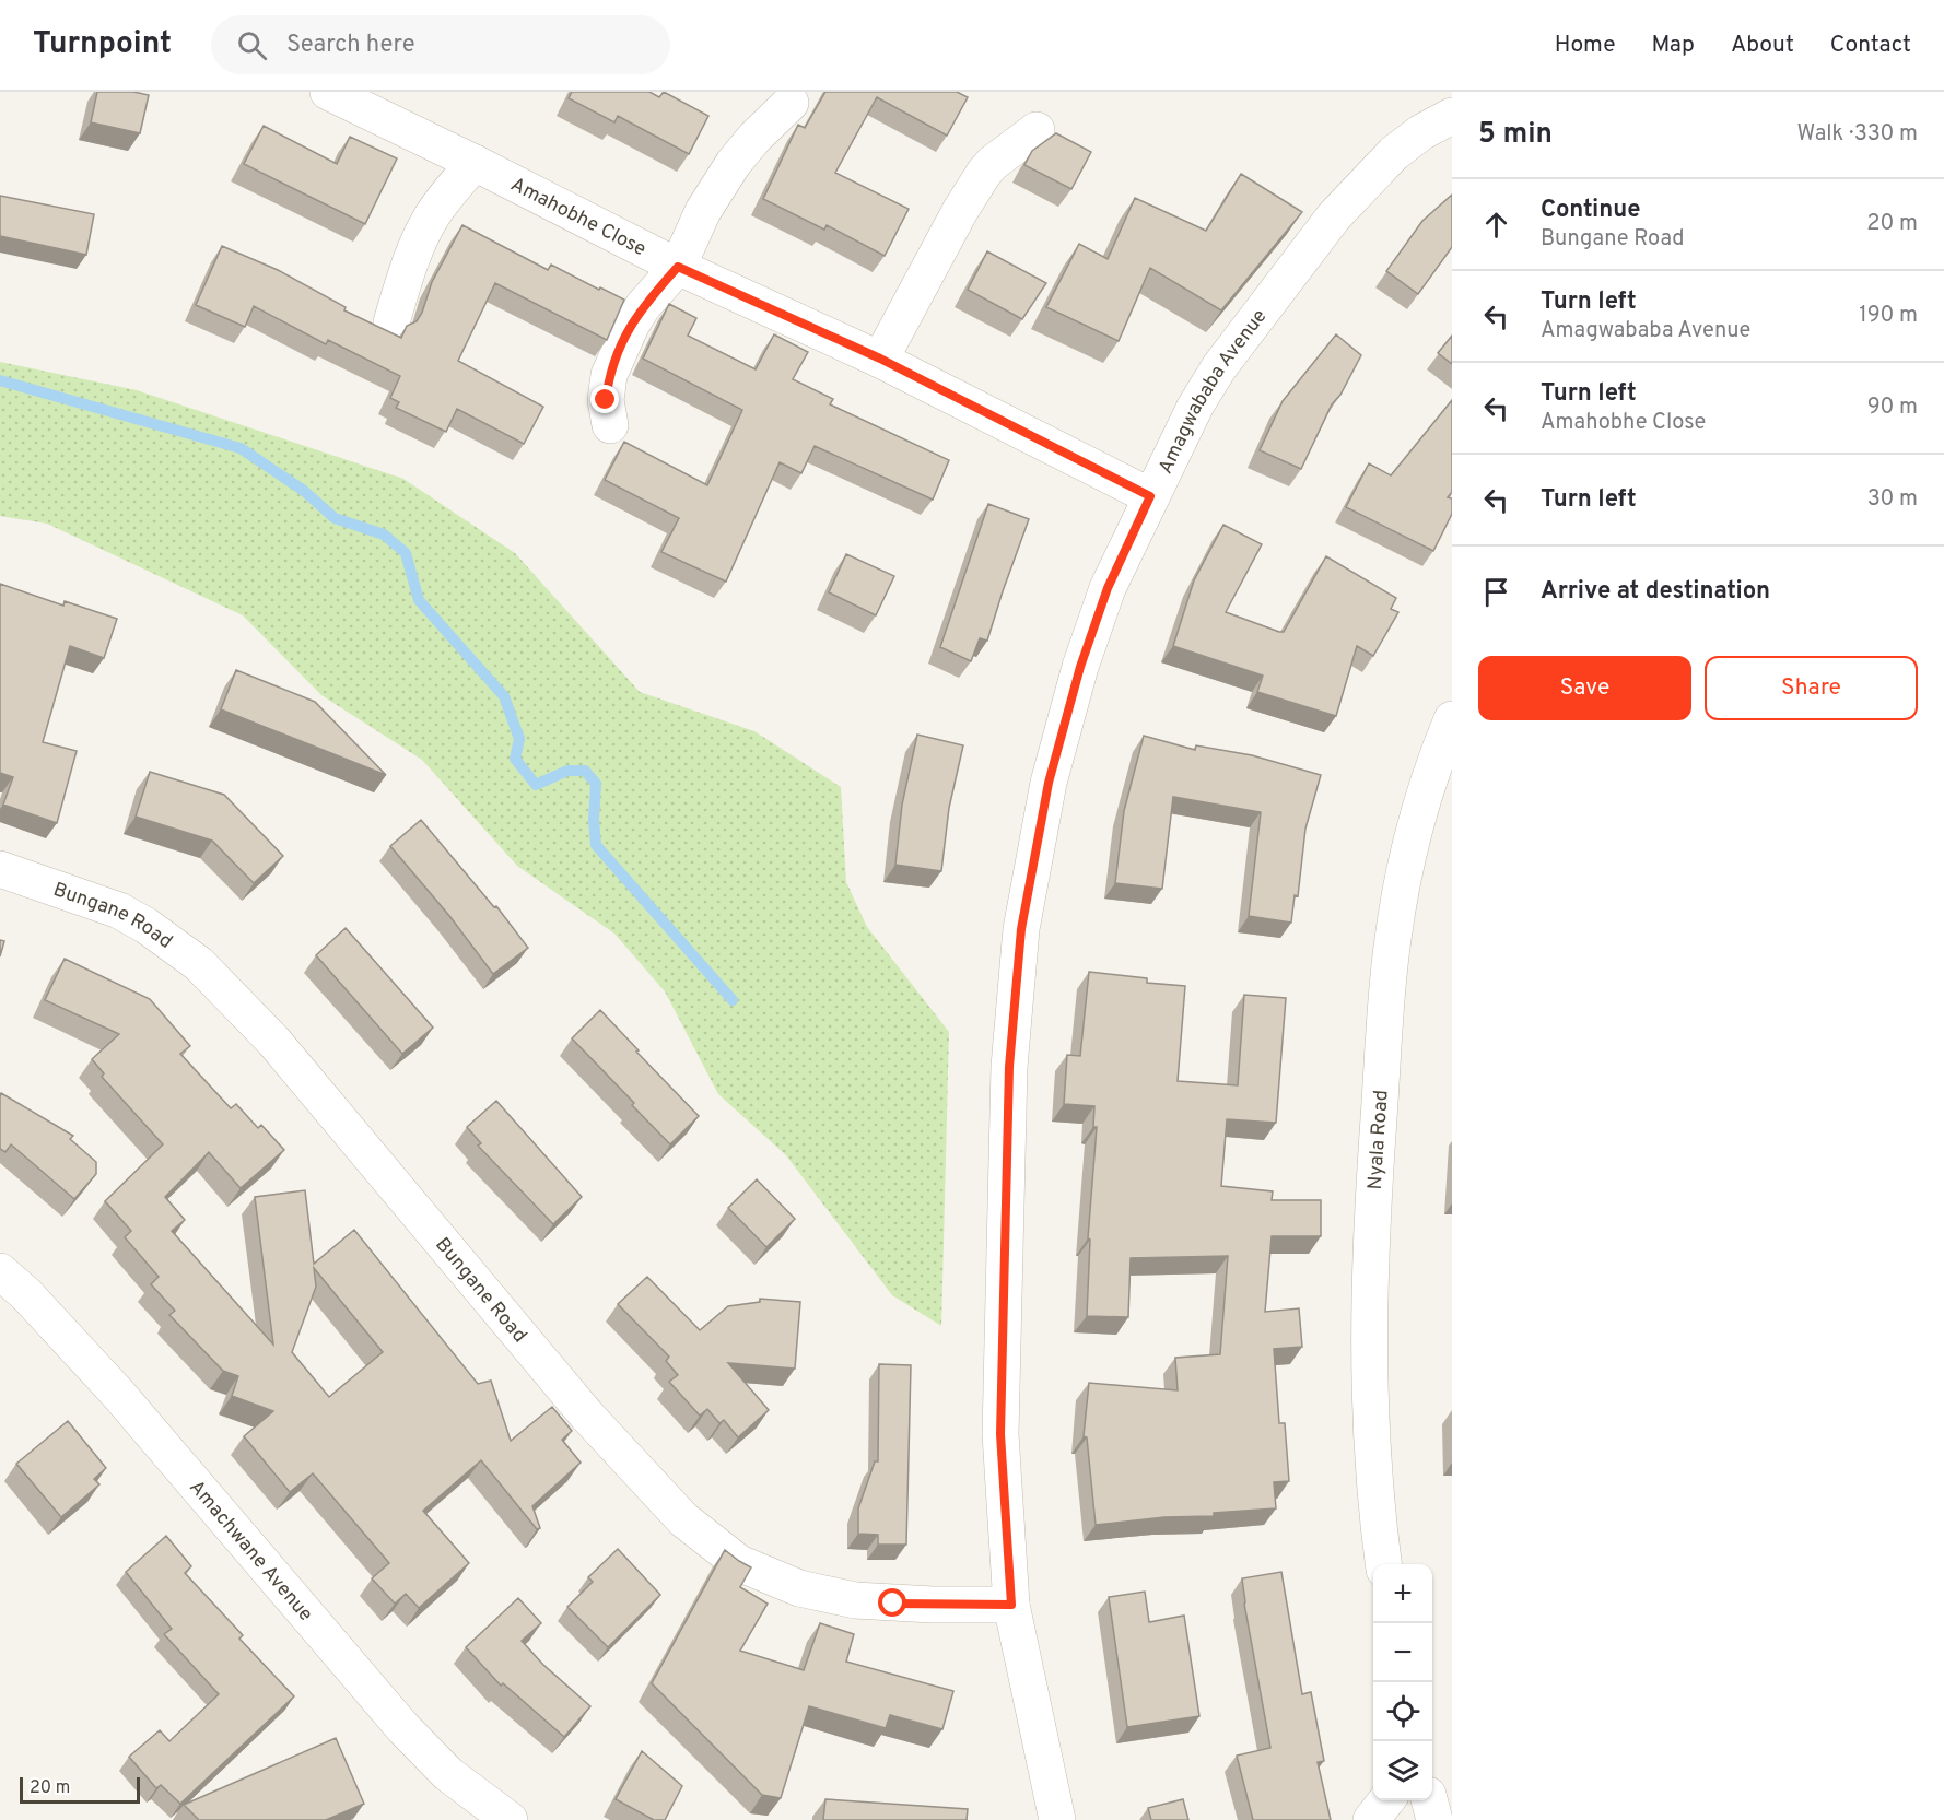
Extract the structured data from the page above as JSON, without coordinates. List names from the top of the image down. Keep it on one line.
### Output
{"streets":{"street":["Amahobhe Close","Amagwababa Avenue","Bungane Road","Nyala Road","Amachwane Avenue"]},"crossings":[["Amahobhe Close","Amagwababa Avenue"],["Amagwababa Avenue","Bungane Road"]],"scale_bar":"20 m","page":{"header":"Turnpoint","search":"Search here","nav":["Home","Map","About","Contact"],"heading":["5 min","Walk · 330 m"],"list":[["Continue","Bungane Road","20 m"],["Turn left","Amagwababa Avenue","190 m"],["Turn left","Amahobhe Close","90 m"],["Turn left","30 m"],"Arrive at destination"],"buttons":["Save","Share"],"map_buttons":["+","−"],"scale":"20 m"}}
